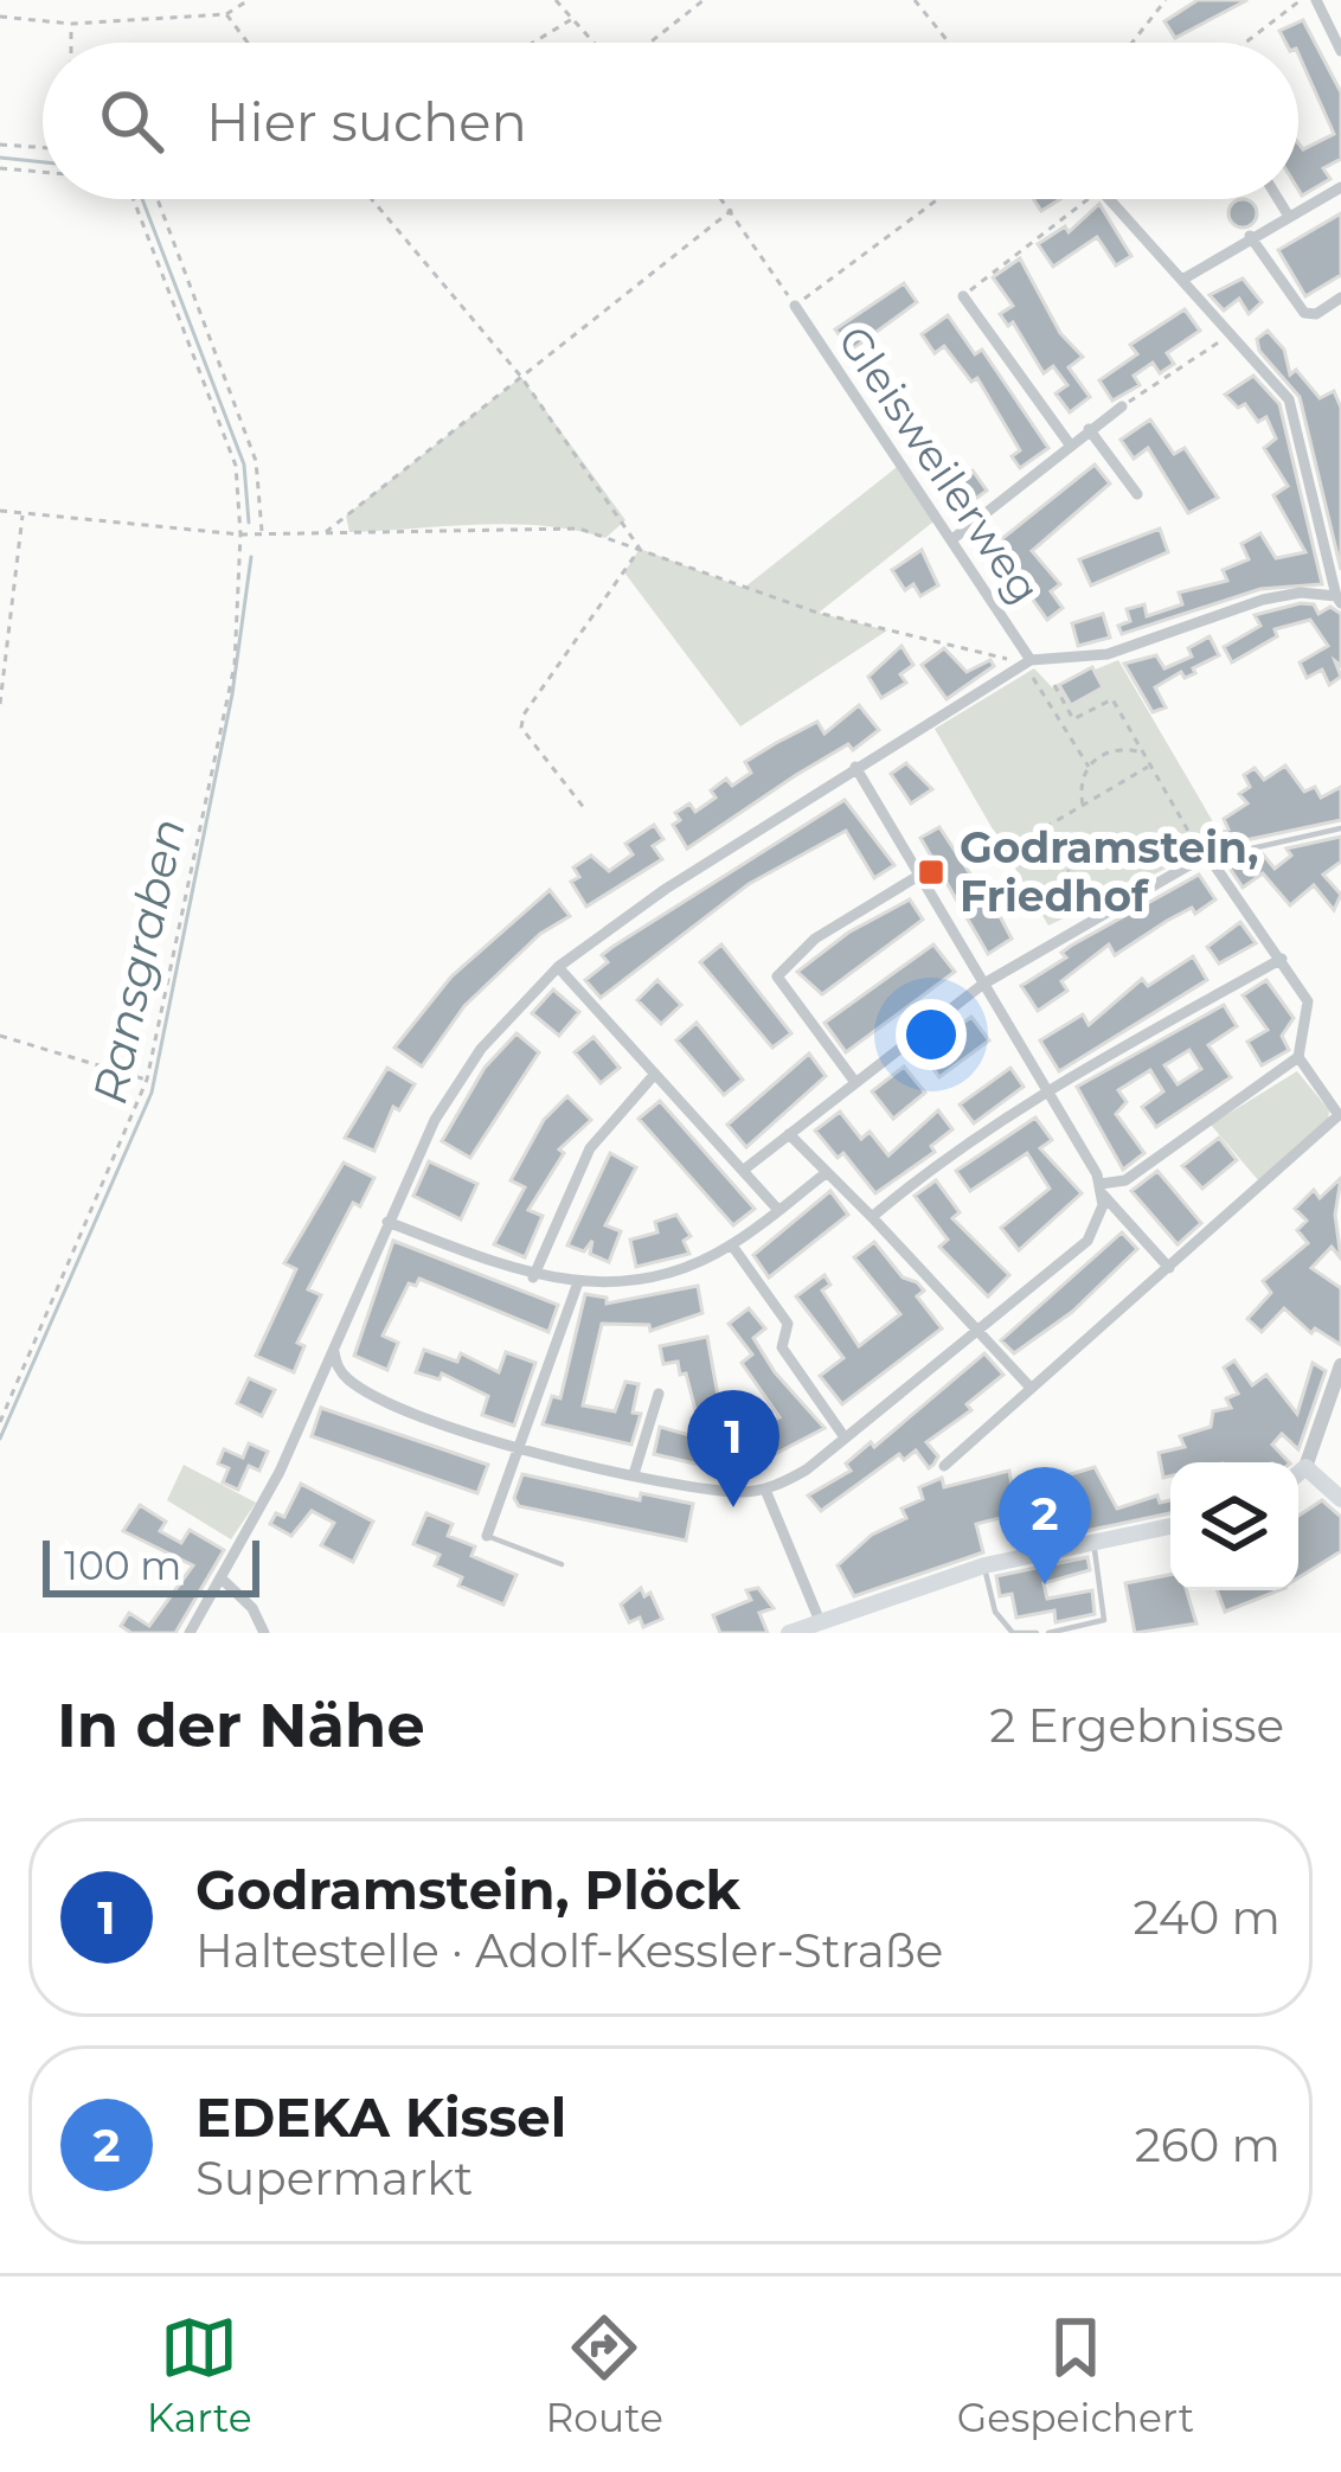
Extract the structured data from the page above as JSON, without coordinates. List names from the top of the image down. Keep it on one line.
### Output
{"streets":{"street":["Gleisweilerweg"]},"water":["Ransgraben"],"places":{"transit":["Godramstein, Friedhof"]},"scale_bar":"100 m","page":{"search":"Hier suchen","pins":["1","2"],"scale":"100 m","heading":["In der Nähe","2 Ergebnisse"],"list":[{"mark":"1","name":"Godramstein, Plöck","note":"Haltestelle · Adolf-Kessler-Straße","value":"240 m"},{"mark":"2","name":"EDEKA Kissel","note":"Supermarkt","value":"260 m"}],"nav":["Karte","Route","Gespeichert"]}}
